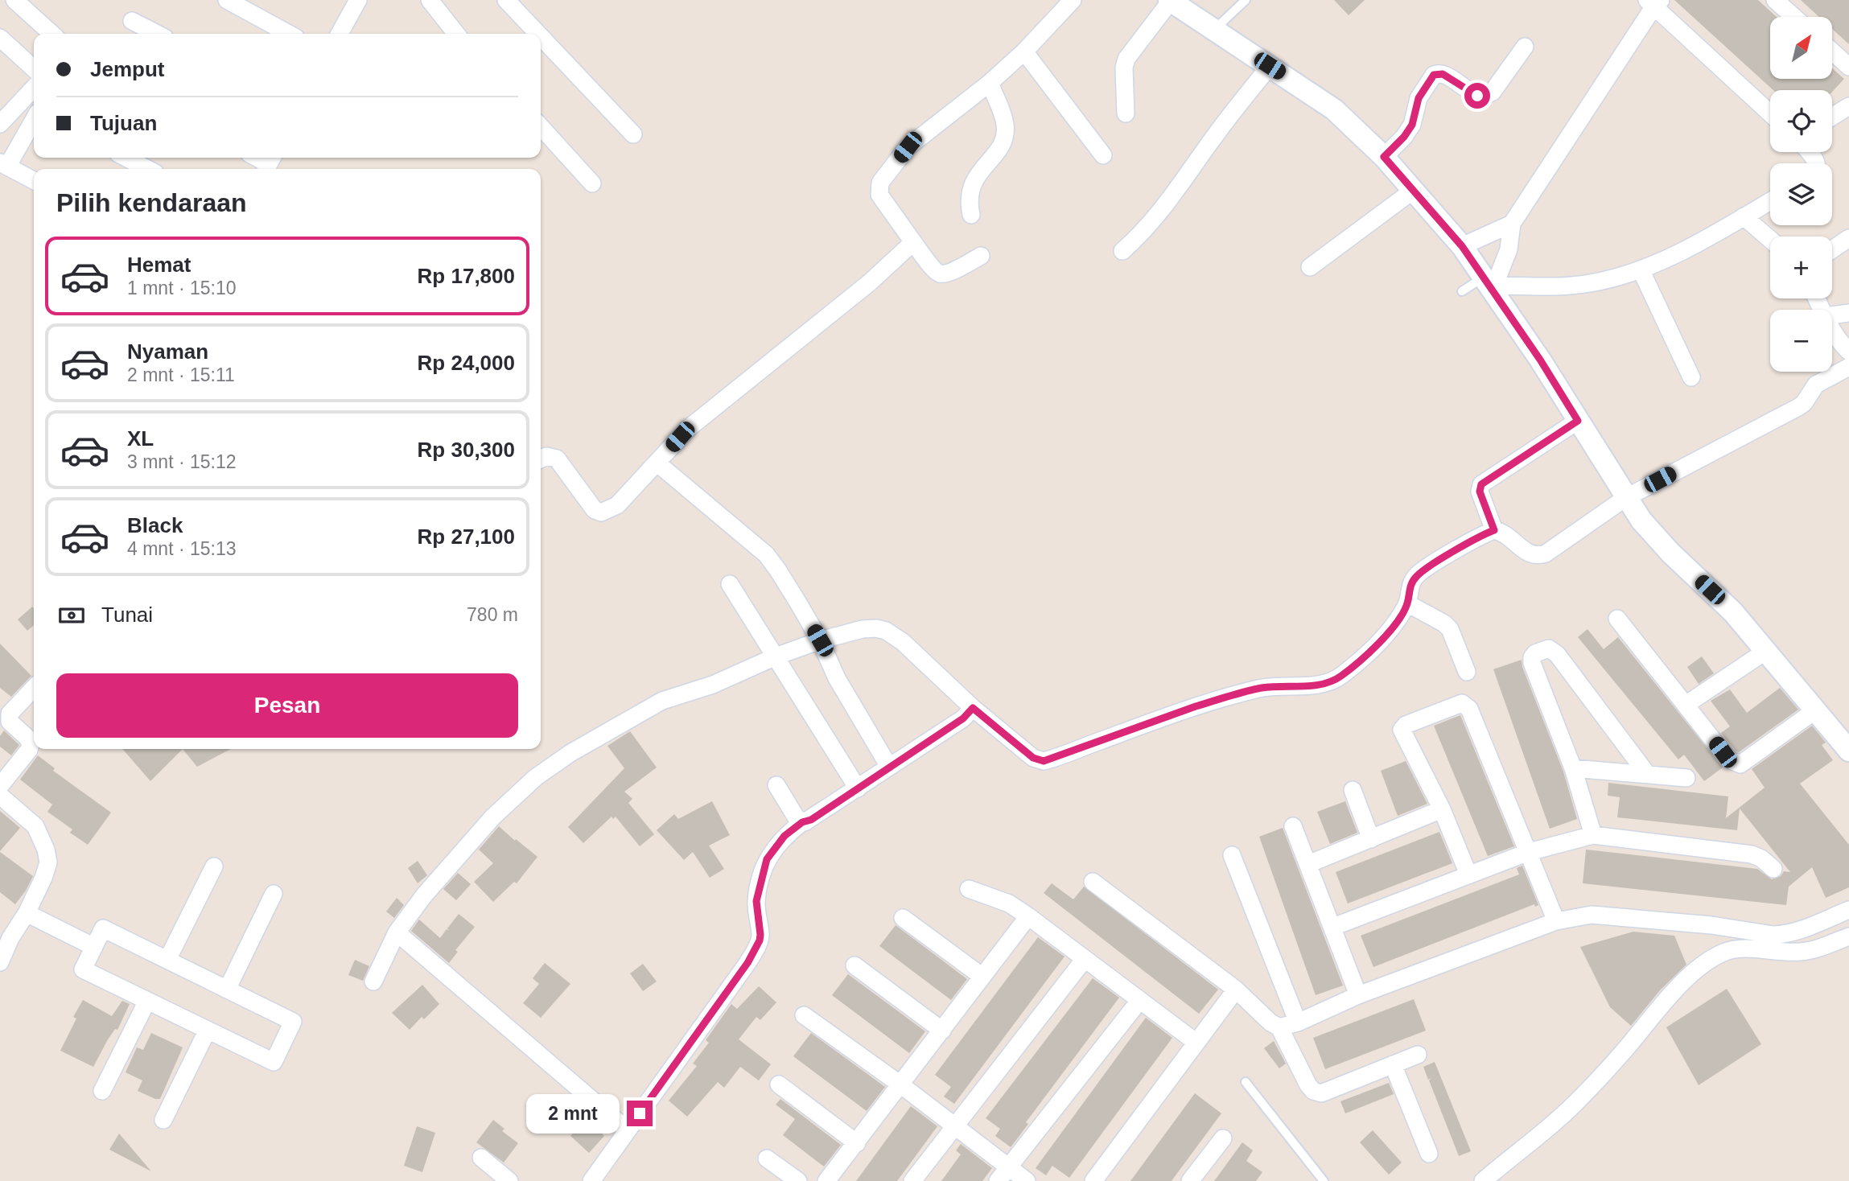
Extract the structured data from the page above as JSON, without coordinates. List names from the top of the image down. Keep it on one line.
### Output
{"north":"top right","page":{"map_buttons":["+","−"],"banner":["Jemput","Tujuan"],"heading":"Pilih kendaraan","list":[{"name":"Hemat","note":"1 mnt · 15:10","value":"Rp 17,800"},{"name":"Nyaman","note":"2 mnt · 15:11","value":"Rp 24,000"},{"name":"XL","note":"3 mnt · 15:12","value":"Rp 30,300"},{"name":"Black","note":"4 mnt · 15:13","value":"Rp 27,100"}],"pay":["Tunai","780 m"],"buttons":"Pesan","bubble":"2 mnt"}}
